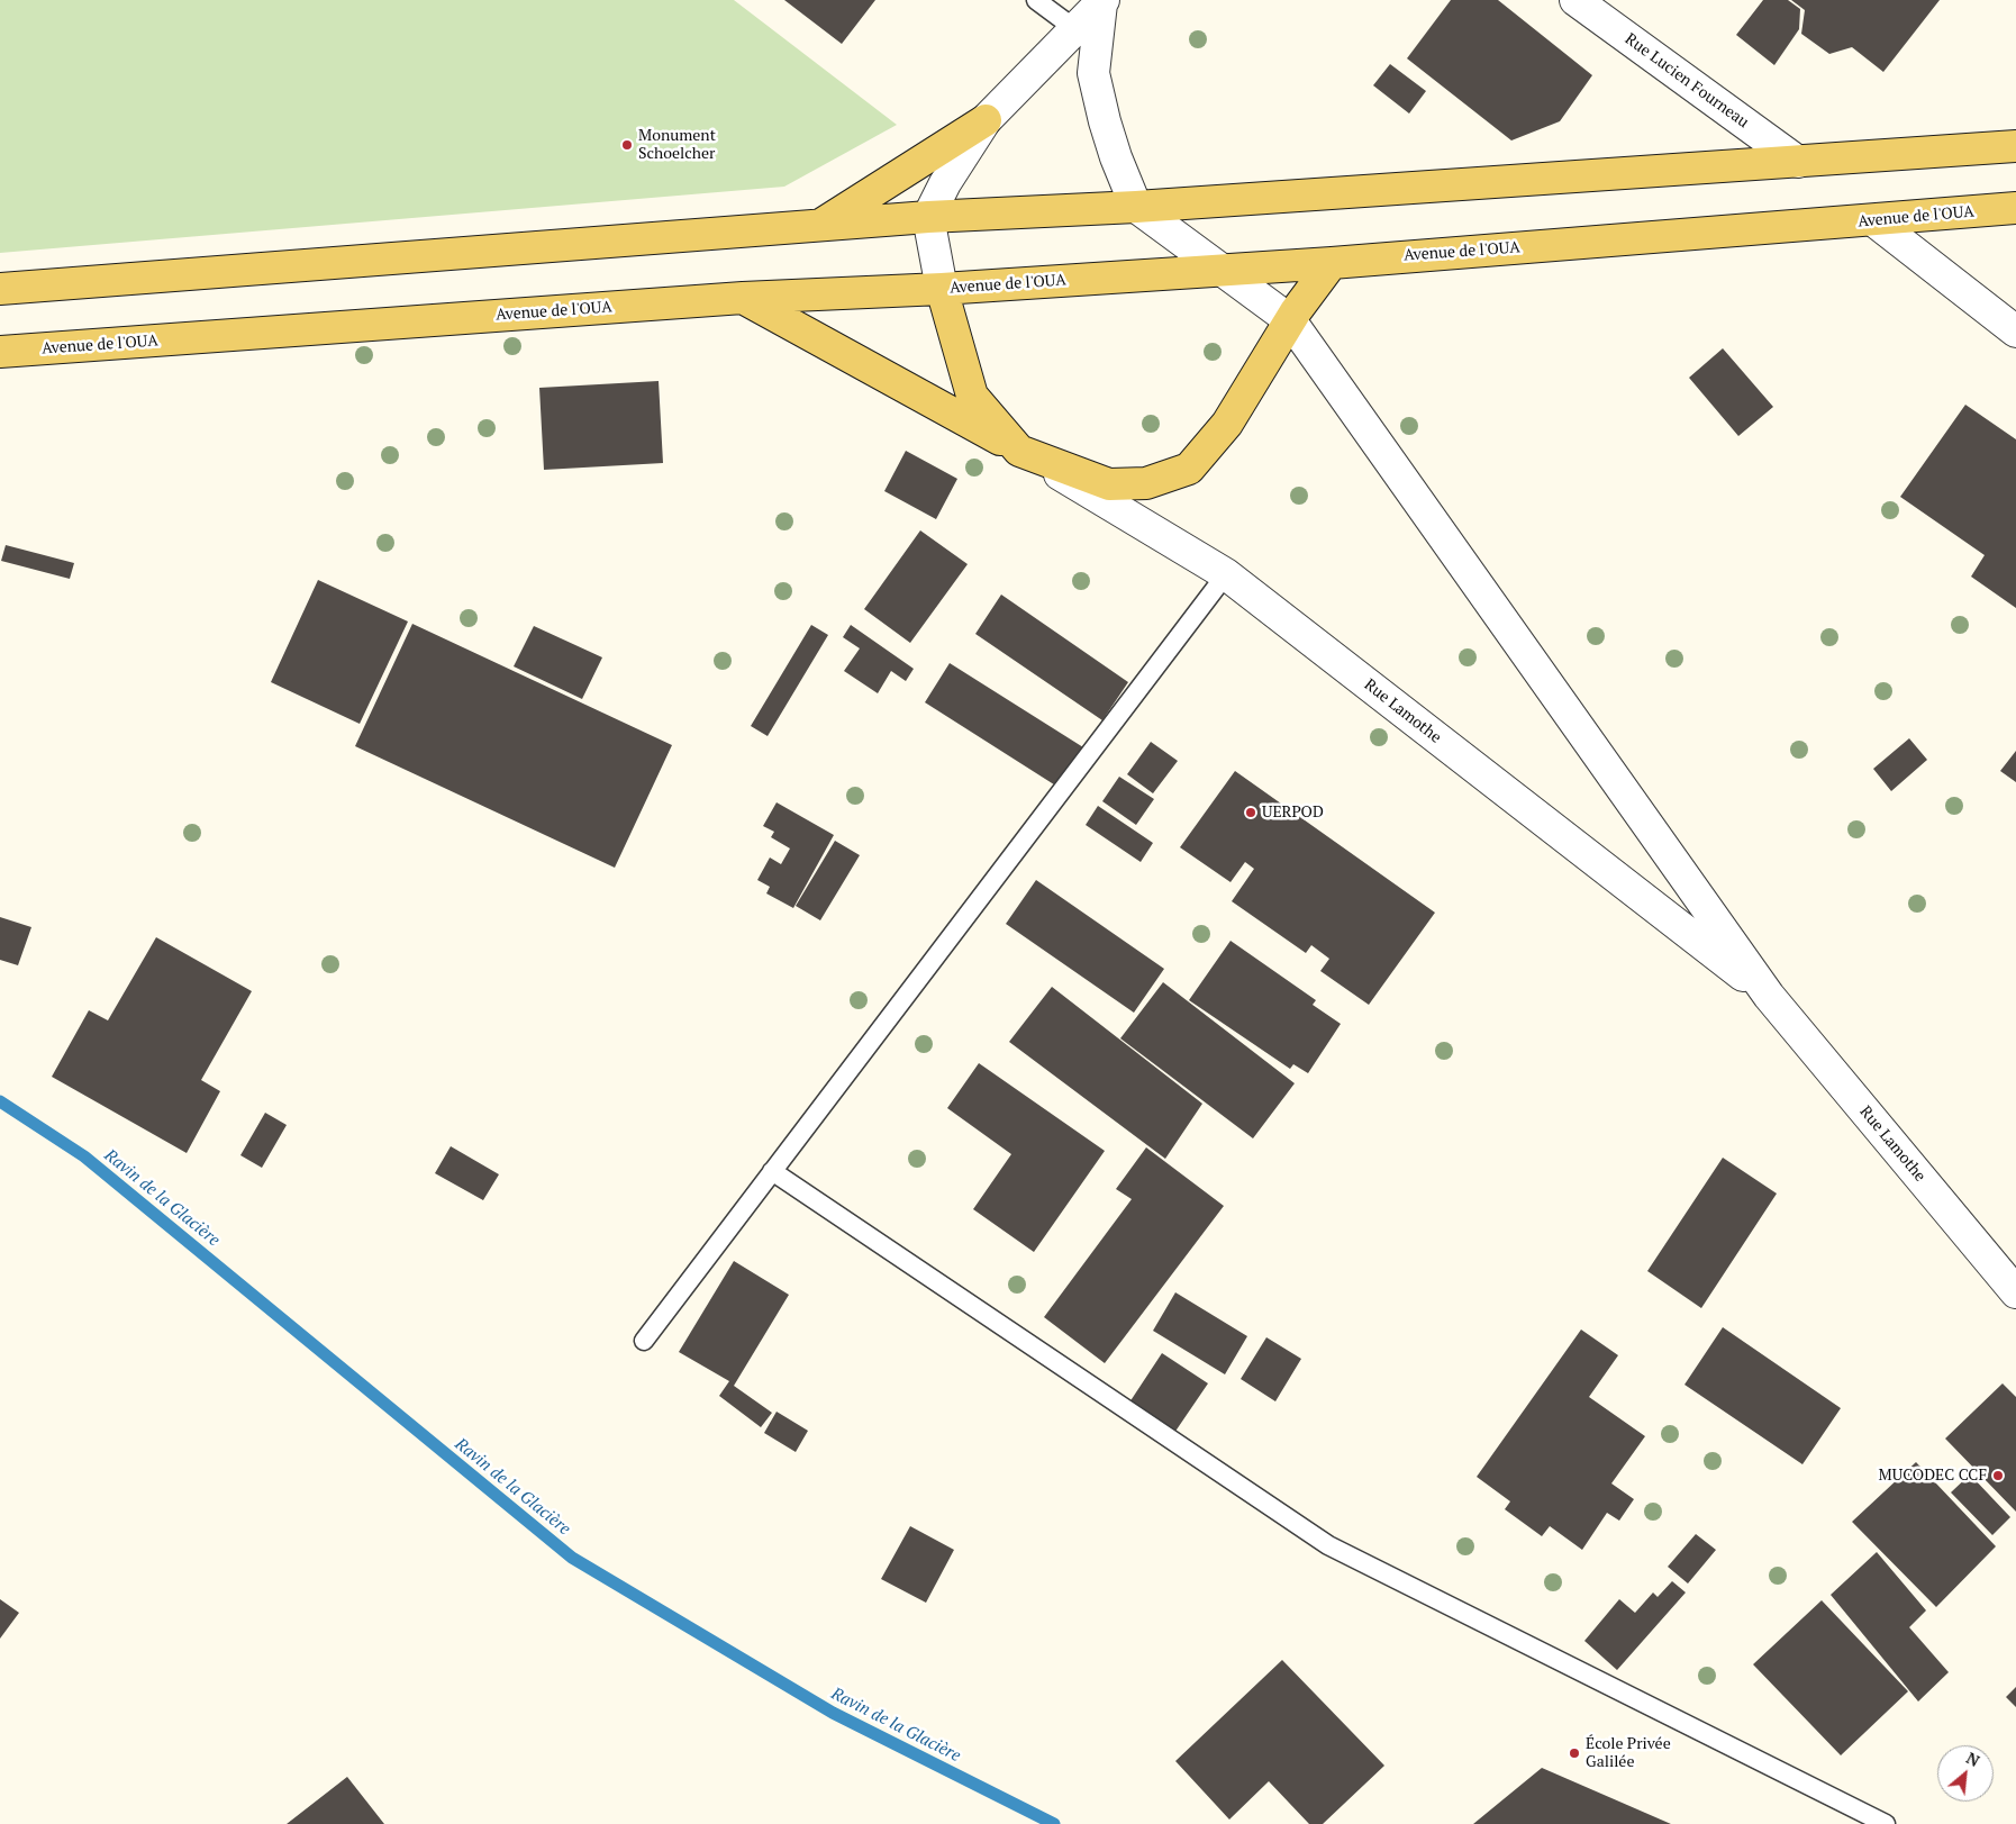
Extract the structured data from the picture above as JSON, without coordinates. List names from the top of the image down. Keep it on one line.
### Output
{"streets":{"main road":["Avenue de l'OUA"],"street":["Rue Lucien Fourneau","Rue Lamothe"]},"crossings":[["Avenue de l'OUA","Rue Lamothe"]],"water":["Ravin de la Glacière"],"places":["Monument Schoelcher","UERPOD","MUCODEC CCF","École Privée Galilée"],"north":"top right"}
